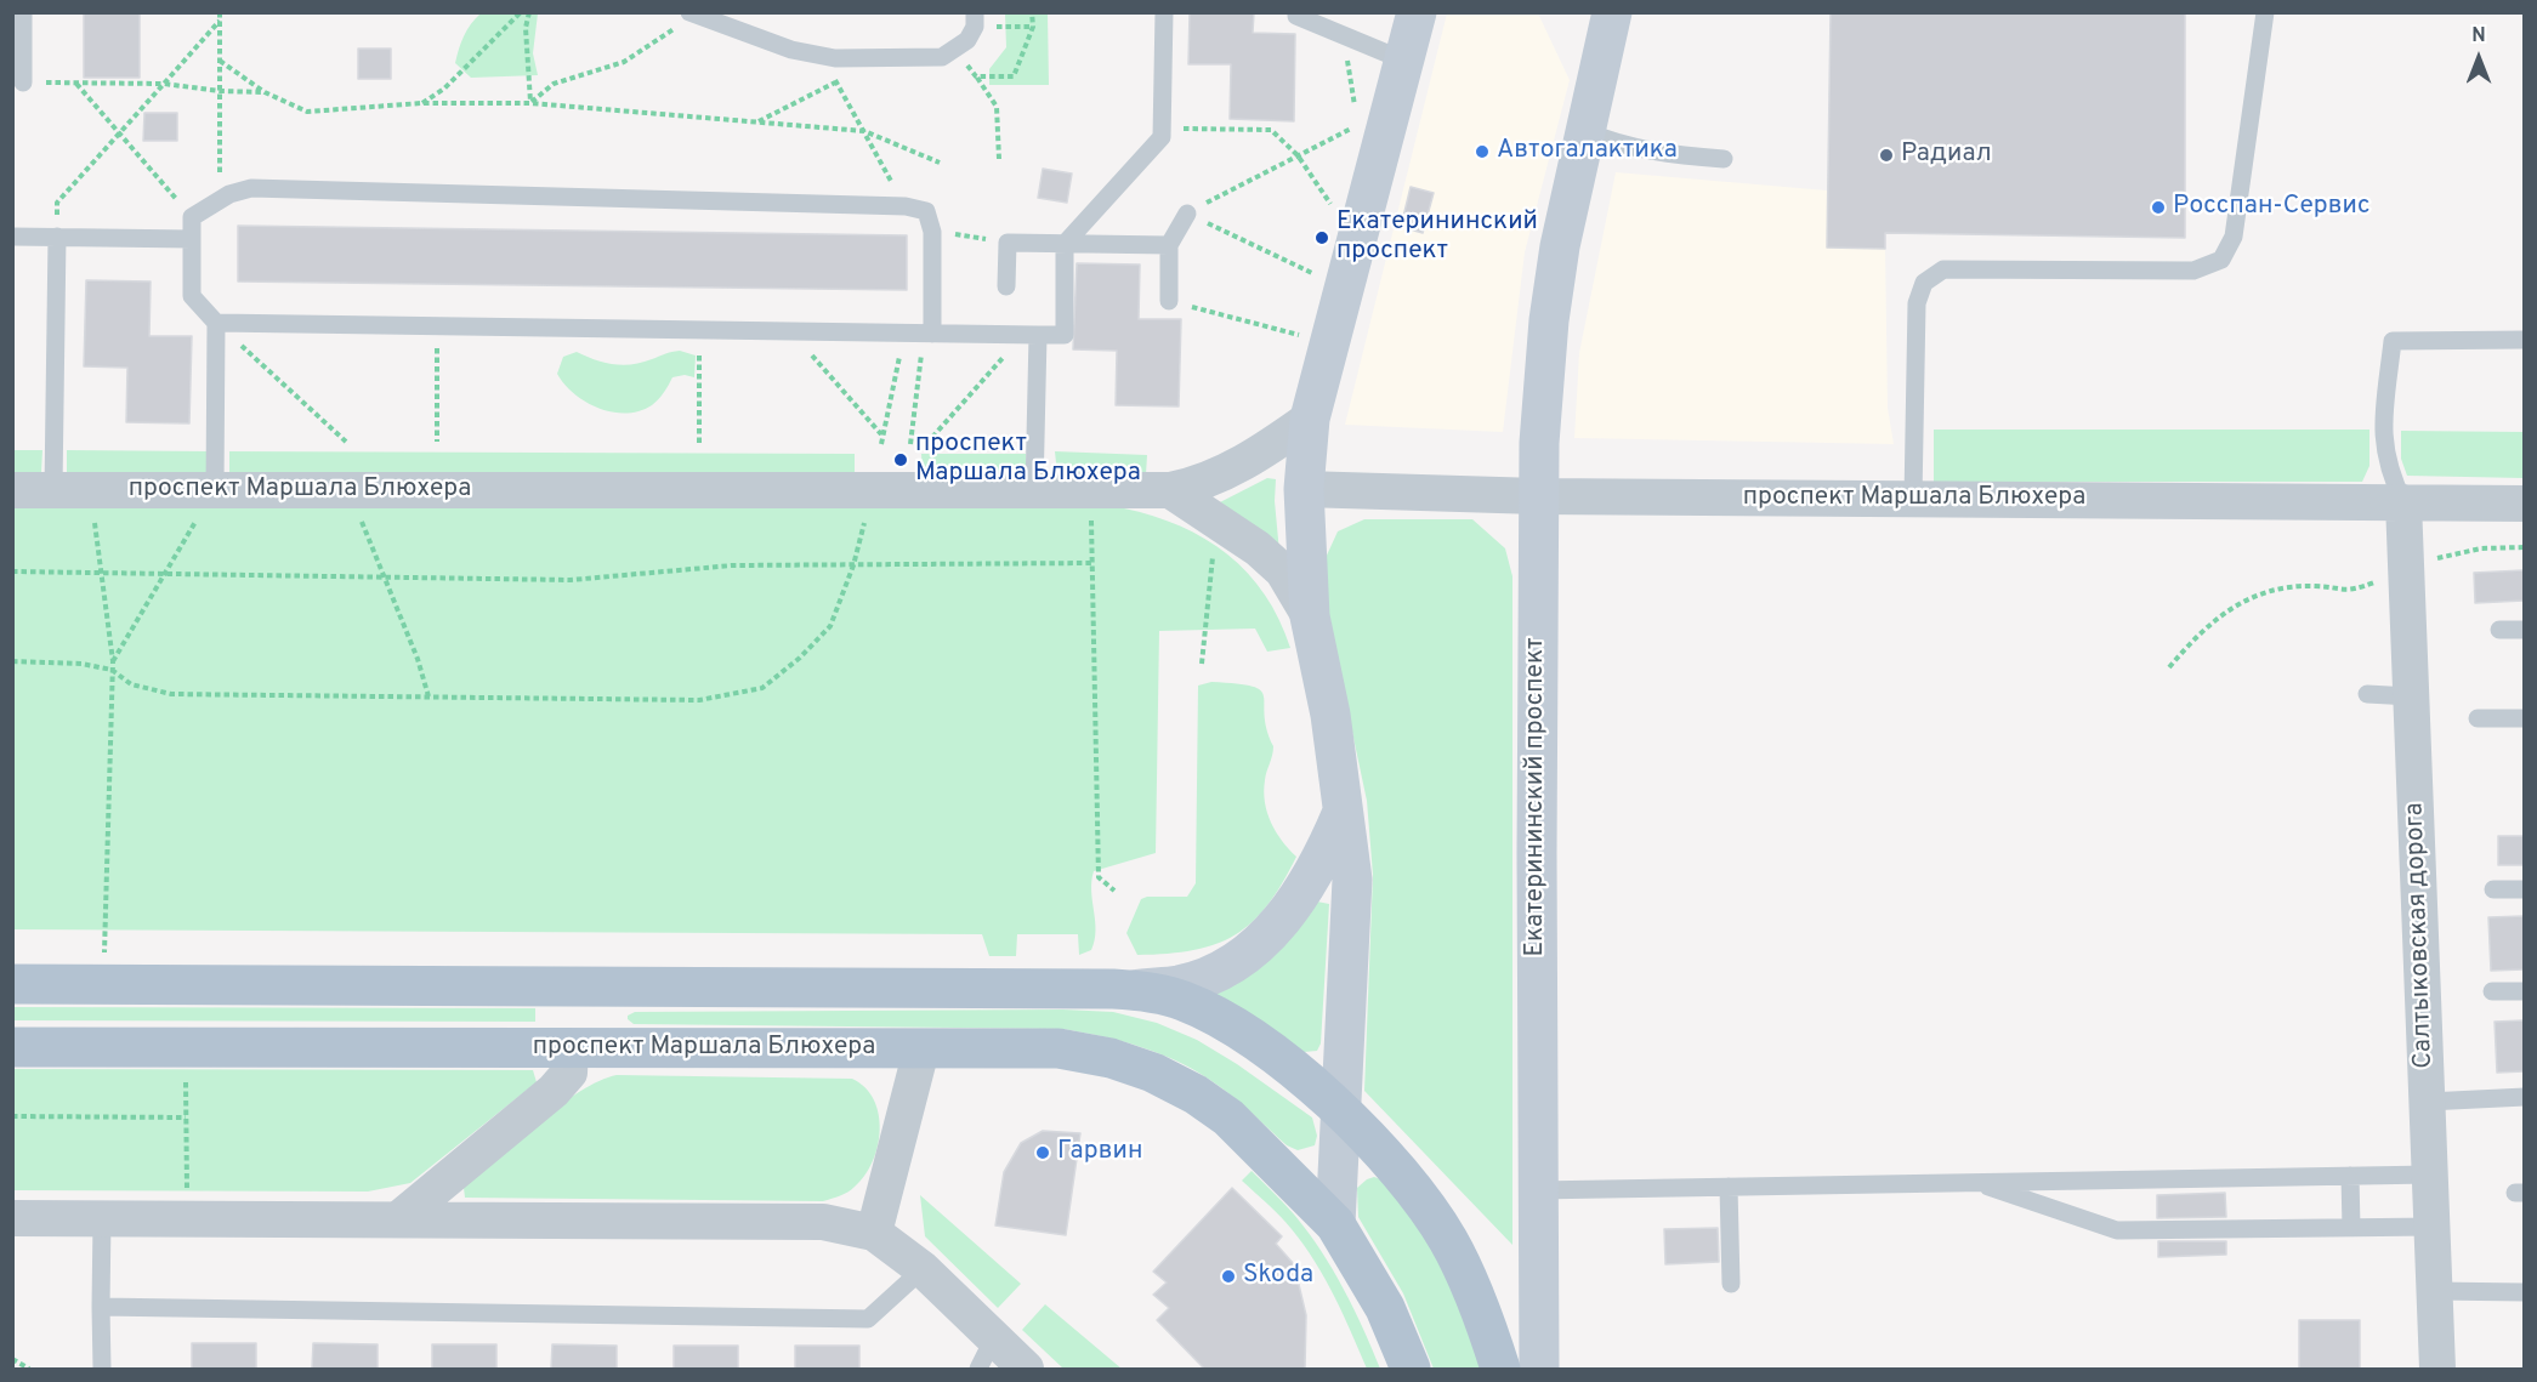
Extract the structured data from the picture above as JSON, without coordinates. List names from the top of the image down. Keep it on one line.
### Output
{"streets":{"main road":["проспект Маршала Блюхера"],"street":["Екатерининский проспект","Салтыковская дорога"]},"crossings":[["проспект Маршала Блюхера","Екатерининский проспект"],["проспект Маршала Блюхера","Салтыковская дорога"]],"places":["Автогалактика","Радиал","Росспан-Сервис","Екатерининский проспект","проспект Маршала Блюхера","Гарвин","Skoda"],"north":"top"}
